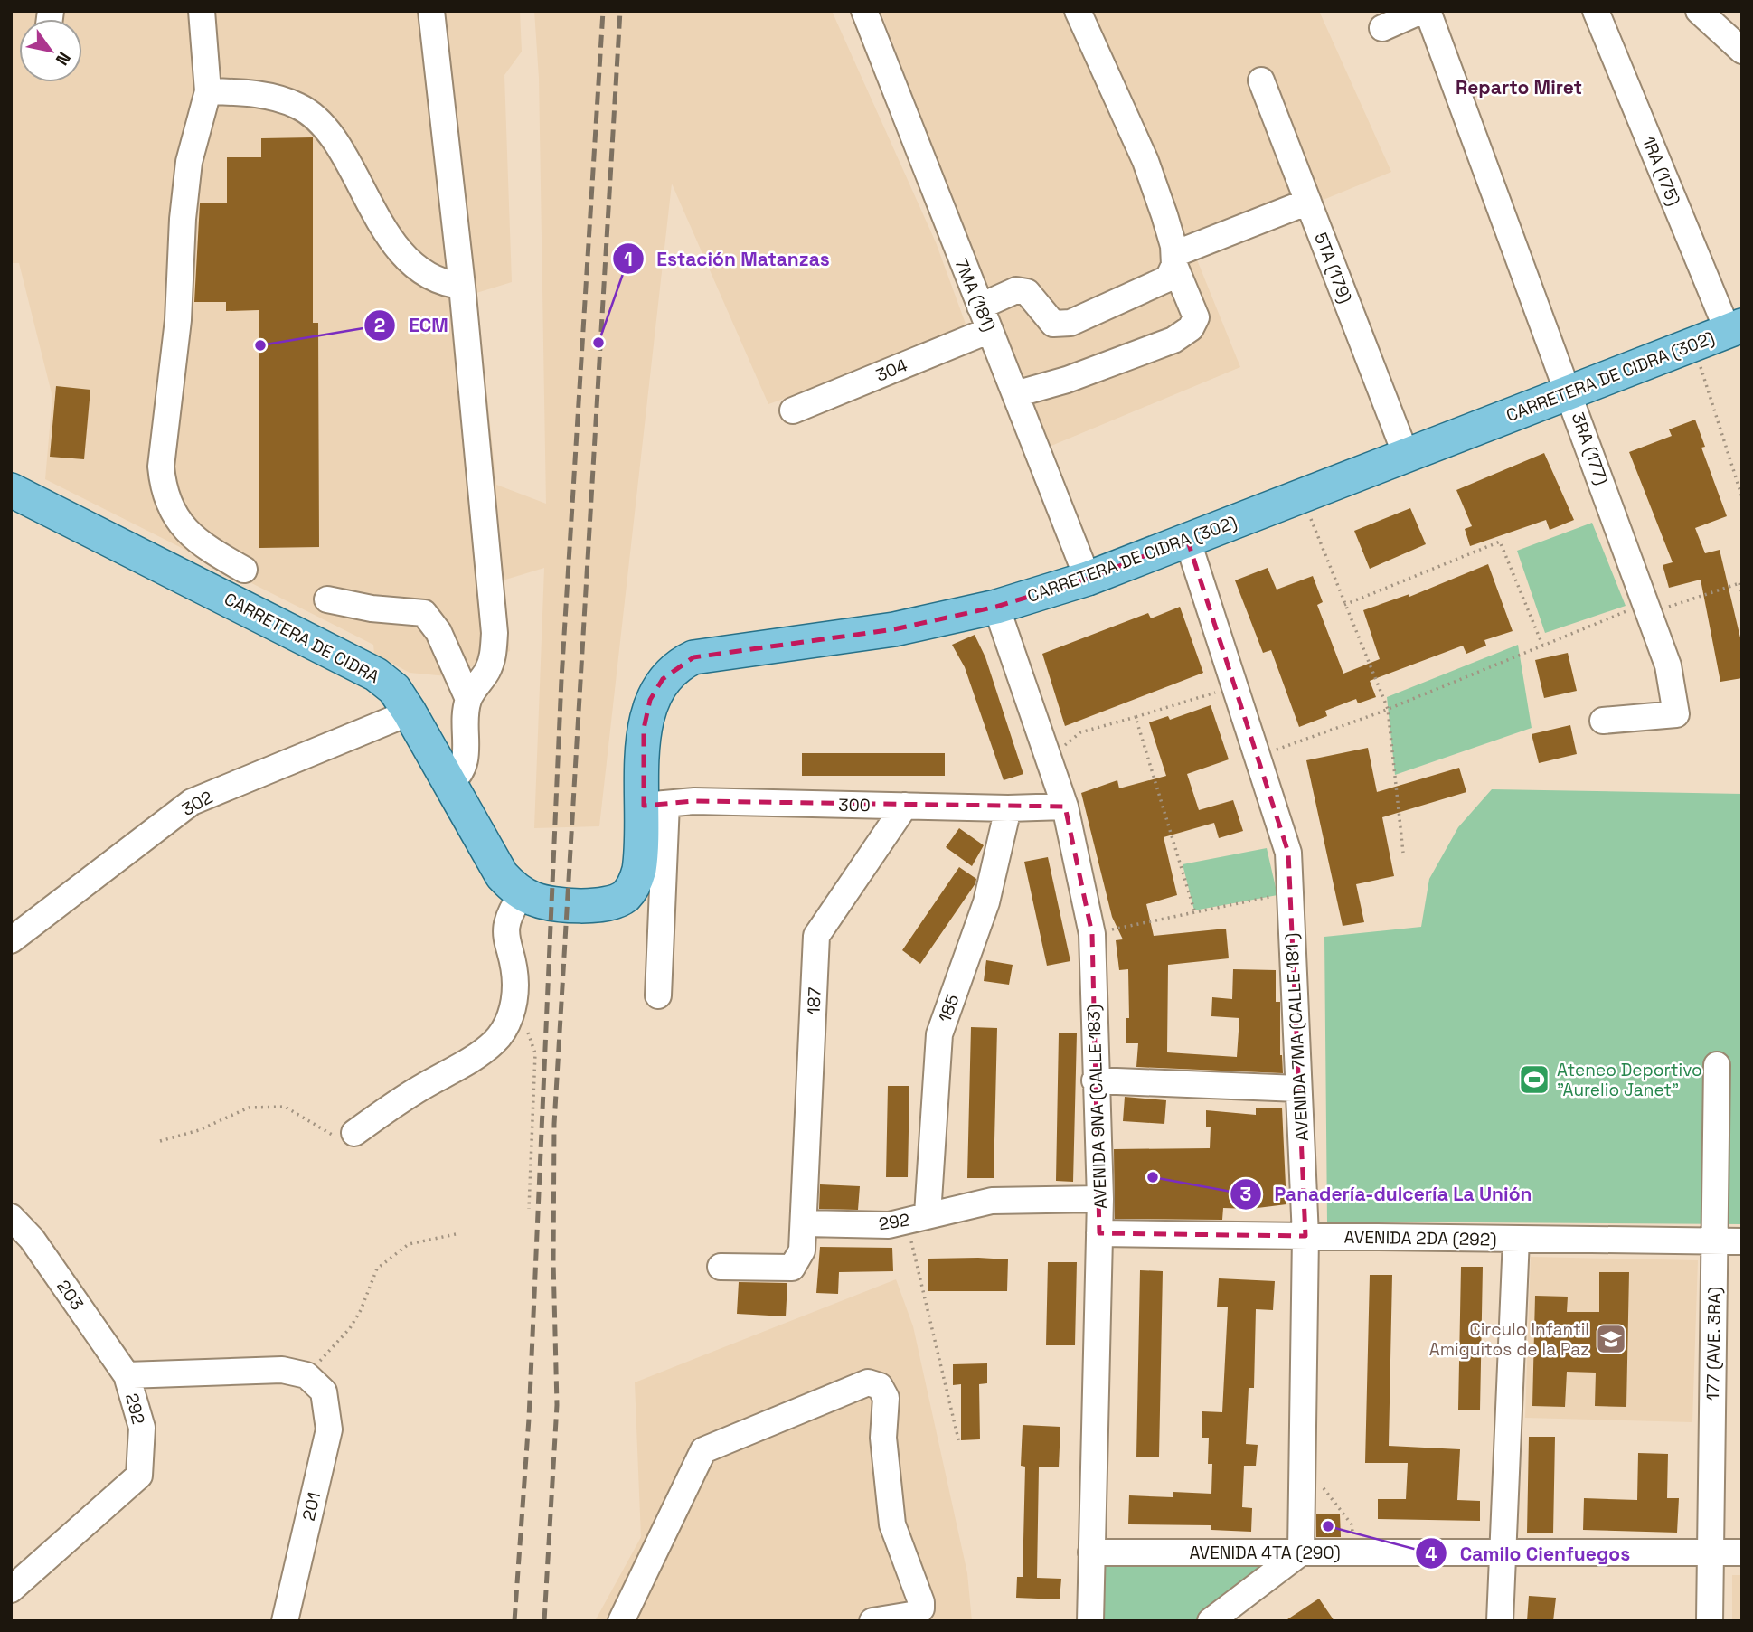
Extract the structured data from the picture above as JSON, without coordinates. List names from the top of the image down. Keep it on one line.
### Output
{"streets":{"main road":["CARRETERA DE CIDRA (302)","CARRETERA DE CIDRA"],"street":["1RA (175)","5TA (179)","7MA (181)","304","3RA (177)","302","300","187","185","AVENIDA 7MA (CALLE 181 )","AVENIDA 9NA (CALLE 183)","292","AVENIDA 2DA (292)","203","177 (AVE. 3RA)","201","AVENIDA 4TA (290)"]},"crossings":[["1RA (175)","CARRETERA DE CIDRA (302)"],["5TA (179)","CARRETERA DE CIDRA (302)"],["7MA (181)","304"],["7MA (181)","CARRETERA DE CIDRA (302)"],["CARRETERA DE CIDRA (302)","3RA (177)"],["CARRETERA DE CIDRA (302)","CARRETERA DE CIDRA"],["CARRETERA DE CIDRA (302)","300"],["CARRETERA DE CIDRA (302)","AVENIDA 7MA (CALLE 181 )"],["CARRETERA DE CIDRA (302)","AVENIDA 9NA (CALLE 183)"],["CARRETERA DE CIDRA","302"],["300","187"],["300","185"],["300","AVENIDA 9NA (CALLE 183)"],["187","292"],["185","292"],["AVENIDA 7MA (CALLE 181 )","AVENIDA 2DA (292)"],["AVENIDA 7MA (CALLE 181 )","AVENIDA 4TA (290)"],["AVENIDA 9NA (CALLE 183)","292"],["AVENIDA 9NA (CALLE 183)","AVENIDA 2DA (292)"],["AVENIDA 9NA (CALLE 183)","AVENIDA 4TA (290)"],["292","203"],["292","201"],["AVENIDA 2DA (292)","177 (AVE. 3RA)"],["177 (AVE. 3RA)","AVENIDA 4TA (290)"]],"districts":["Reparto Miret"],"places":{"other":["Estación Matanzas","ECM","Panadería-dulcería La Unión","Camilo Cienfuegos"],"sports":["Ateneo Deportivo \"Aurelio Janet\""],"school or university":["Circulo Infantil Amiguitos de la Paz"]},"north":"bottom right"}
